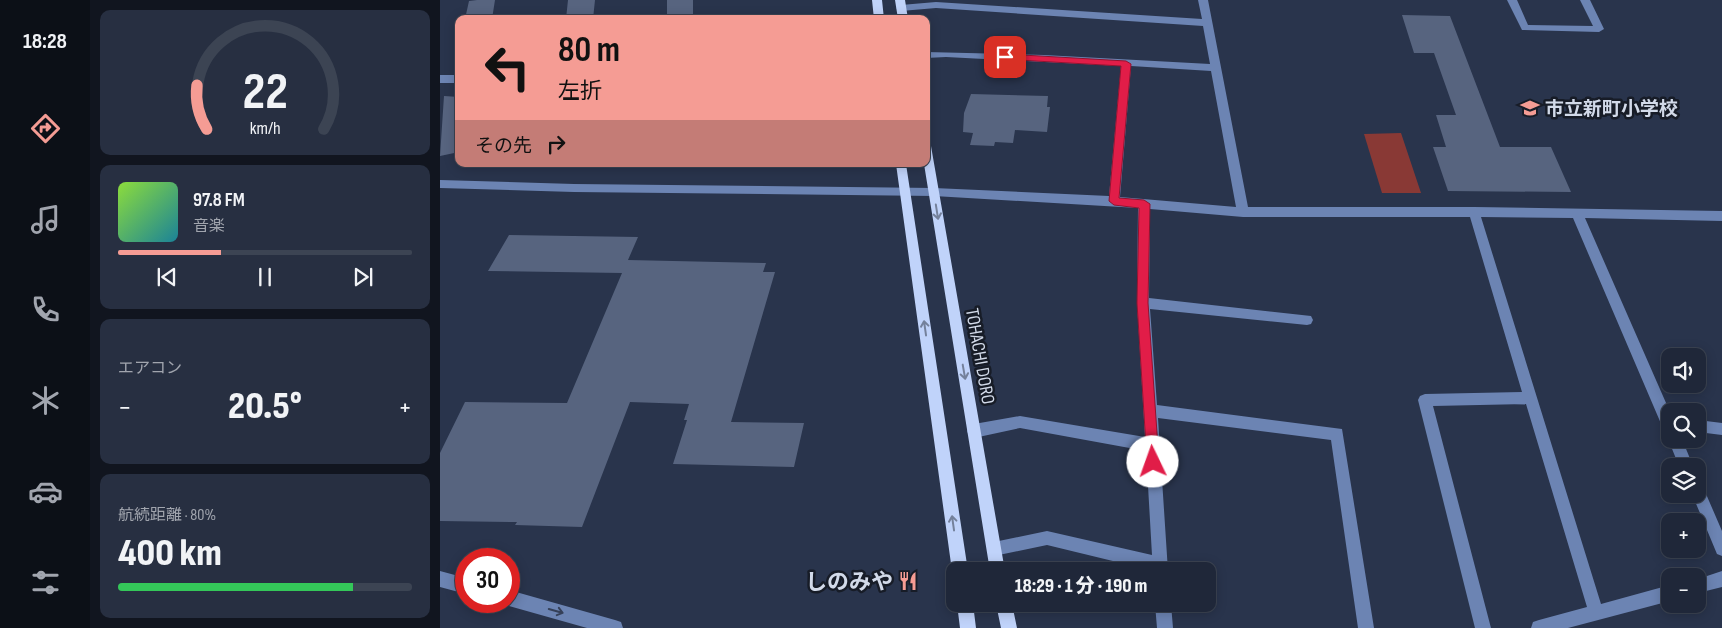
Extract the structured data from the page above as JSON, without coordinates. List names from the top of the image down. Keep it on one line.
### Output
{"streets":{"main road":["TOHACHI DORO"]},"places":{"school or university":["市立新町小学校"],"restaurant":["しのみや"]},"page":{"tabs":"18:28","turn":["80 m","左折"],"then":"その先","song":["97.8 FM","音楽"],"tile":["エアコン",["航続距離 · 80%","400 km"]],"map_buttons":["+","−"],"heat":["−","20.5°","+"],"limit":"30","trip":"18:29 · 1 分 · 190 m","gauge":["22","km/h"]}}
